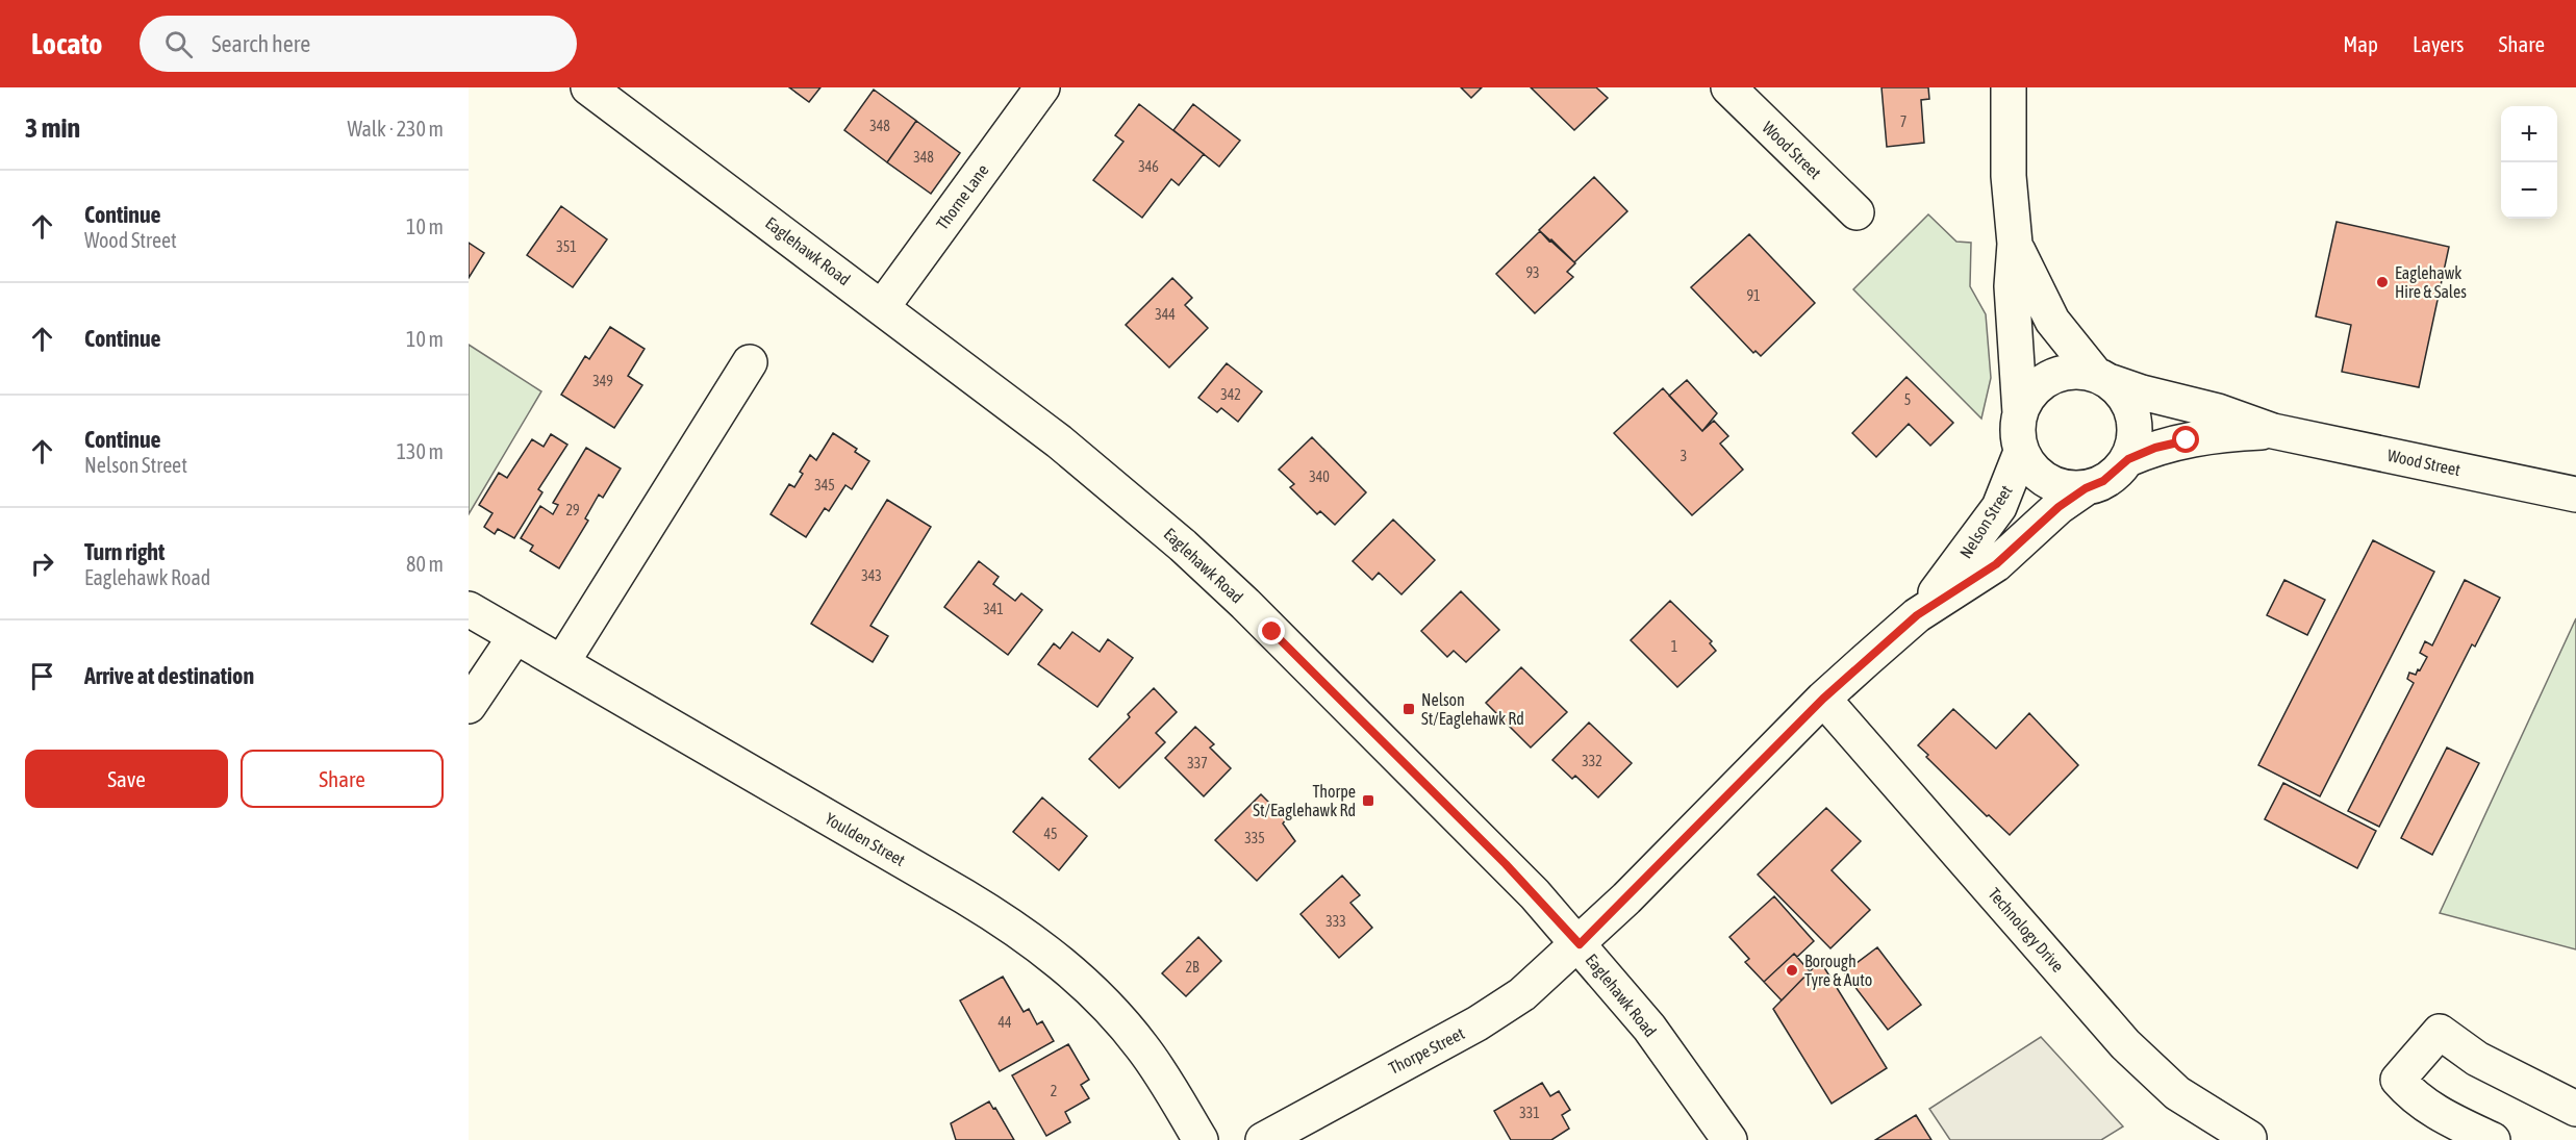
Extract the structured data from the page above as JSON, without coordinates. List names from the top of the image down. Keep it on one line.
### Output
{"streets":{"street":["Wood Street","Thorne Lane","Eaglehawk Road","Nelson Street","Youlden Street","Technology Drive","Thorpe Street"]},"crossings":[["Wood Street","Nelson Street"],["Thorne Lane","Eaglehawk Road"],["Eaglehawk Road","Nelson Street"],["Eaglehawk Road","Thorpe Street"],["Nelson Street","Technology Drive"],["Nelson Street","Thorpe Street"]],"places":{"other":["Eaglehawk Hire & Sales","Borough Tyre & Auto"],"transit":["Nelson St/Eaglehawk Rd","Thorpe St/Eaglehawk Rd"]},"house_numbers":["7","348","348","346","351","93","91","344","349","342","5","3","340","345","29","343","341","1","332","337","45","335","333","2B","44","2","331"],"page":{"header":"Locato","search":"Search here","nav":["Map","Layers","Share"],"heading":["3 min","Walk · 230 m"],"map_buttons":["+","−"],"list":[["Continue","Wood Street","10 m"],["Continue","10 m"],["Continue","Nelson Street","130 m"],["Turn right","Eaglehawk Road","80 m"],"Arrive at destination"],"buttons":["Save","Share"]}}
